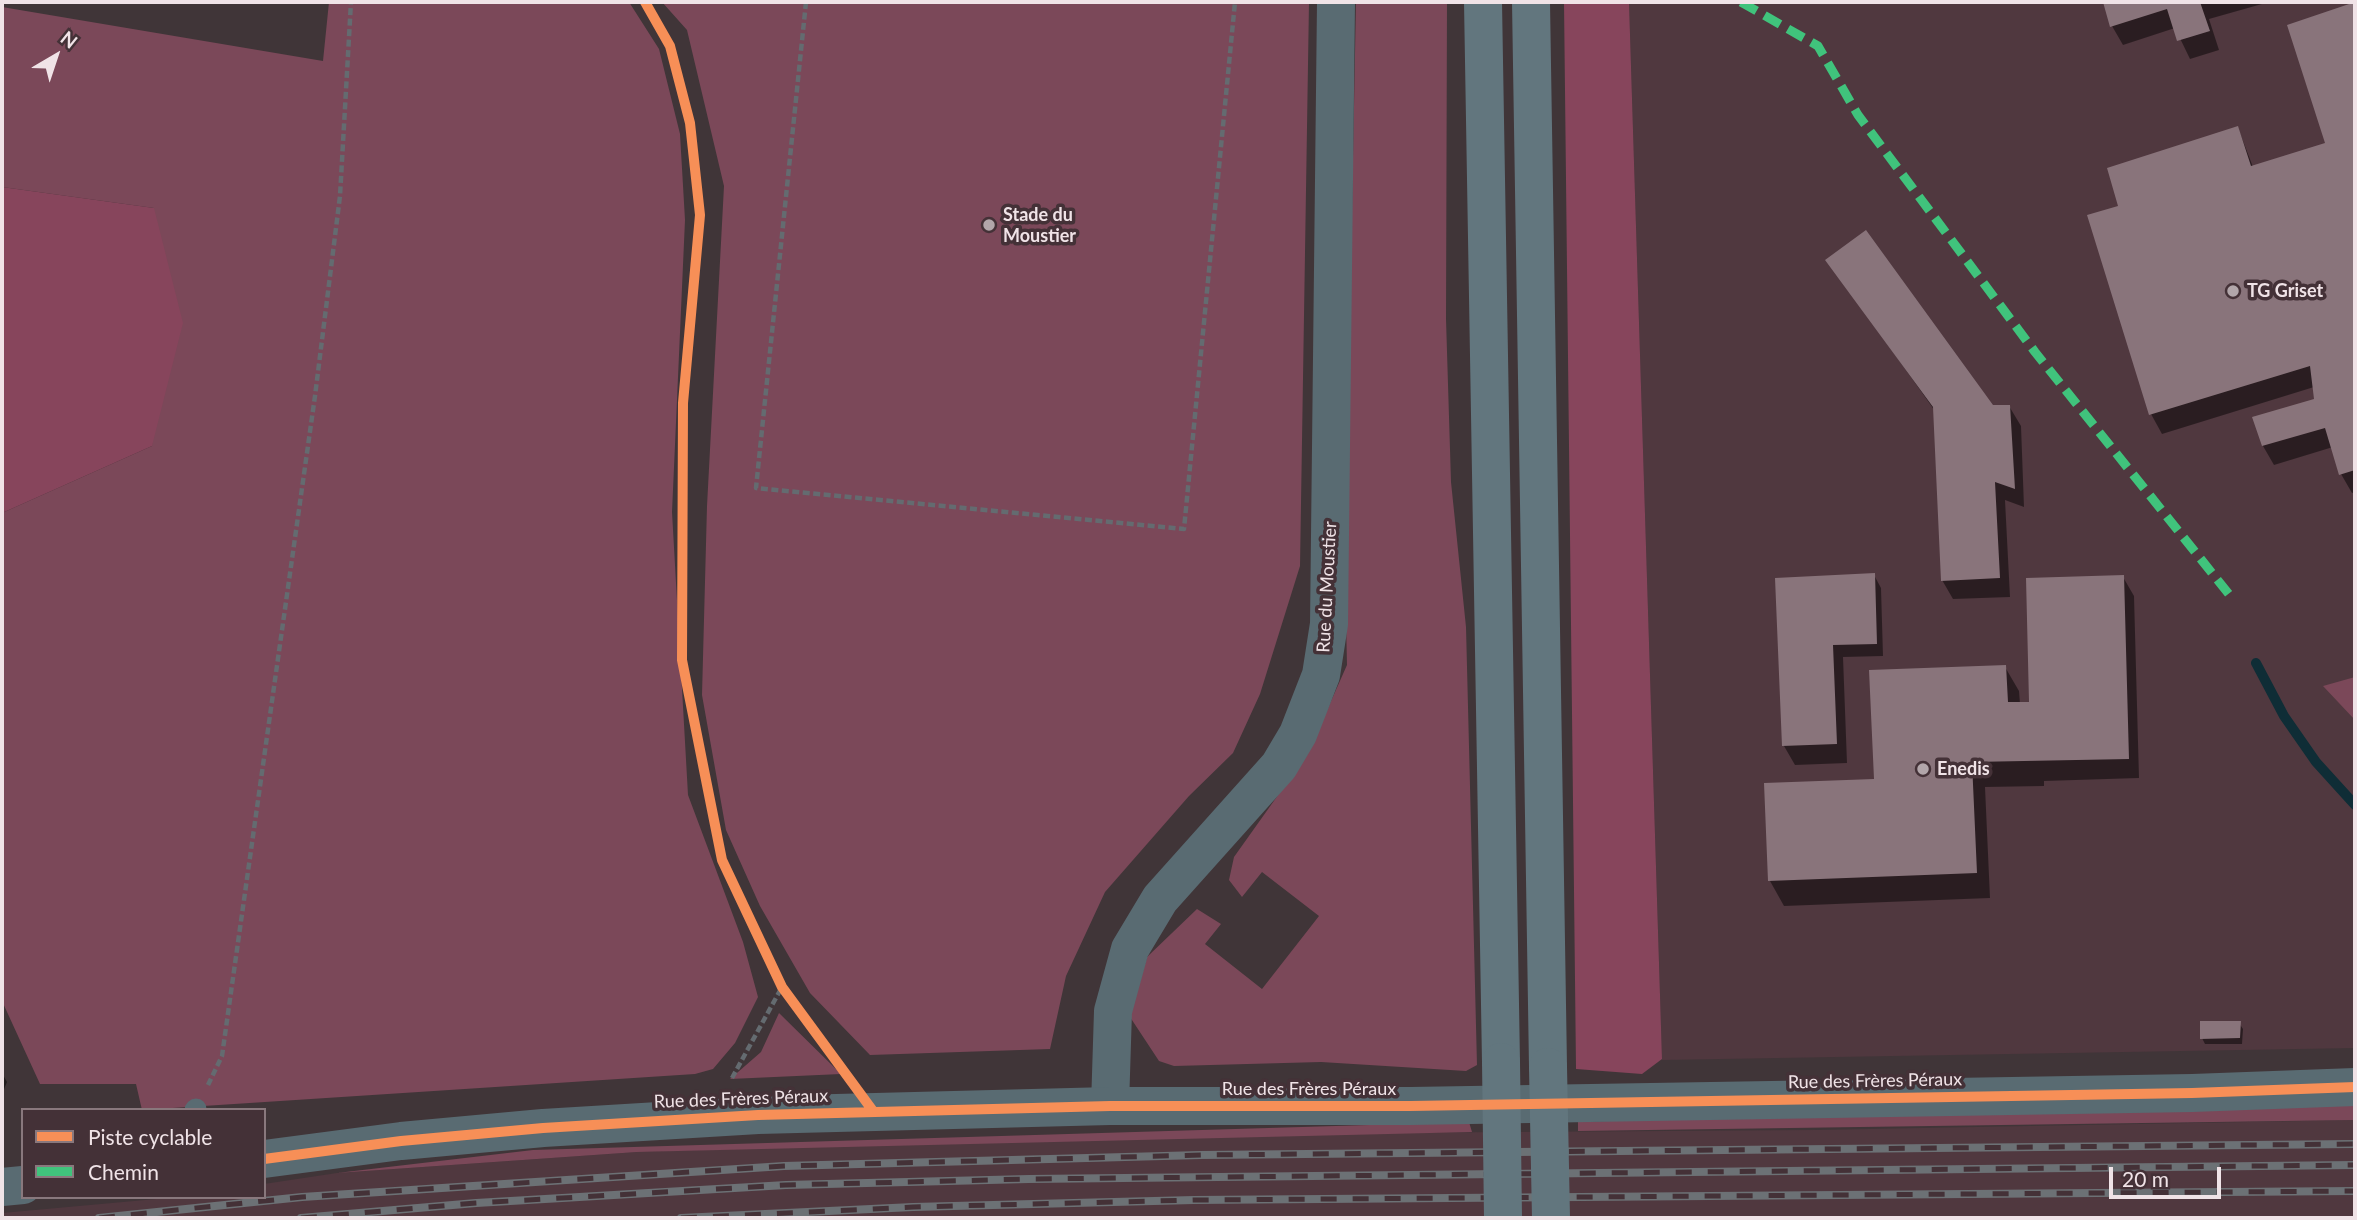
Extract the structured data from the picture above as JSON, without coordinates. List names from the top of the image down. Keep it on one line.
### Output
{"streets":{"street":["Rue du Moustier","Rue des Frères Péraux"]},"crossings":[["Rue du Moustier","Rue des Frères Péraux"]],"places":["Stade du Moustier","TG Griset","Enedis"],"legend":["Piste cyclable","Chemin"],"scale_bar":"20 m","north":"top right"}
